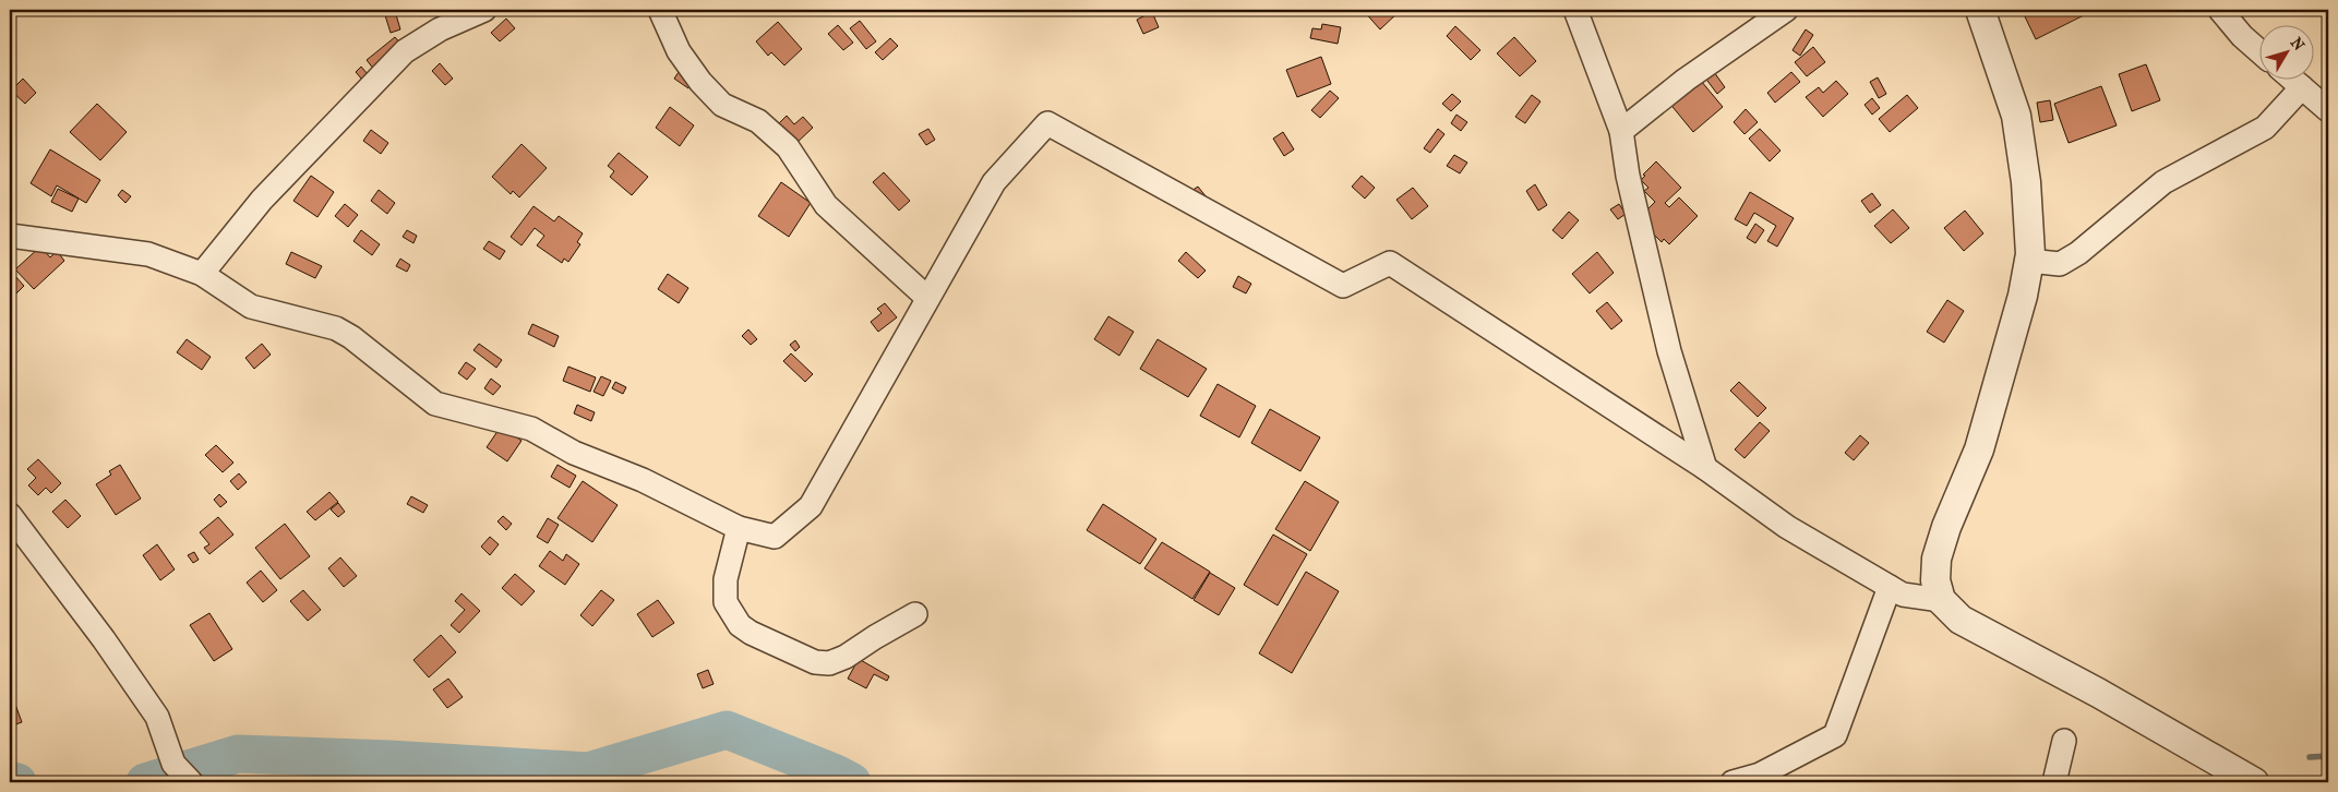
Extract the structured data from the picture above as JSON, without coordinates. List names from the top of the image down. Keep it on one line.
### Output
{"north":"top right"}
